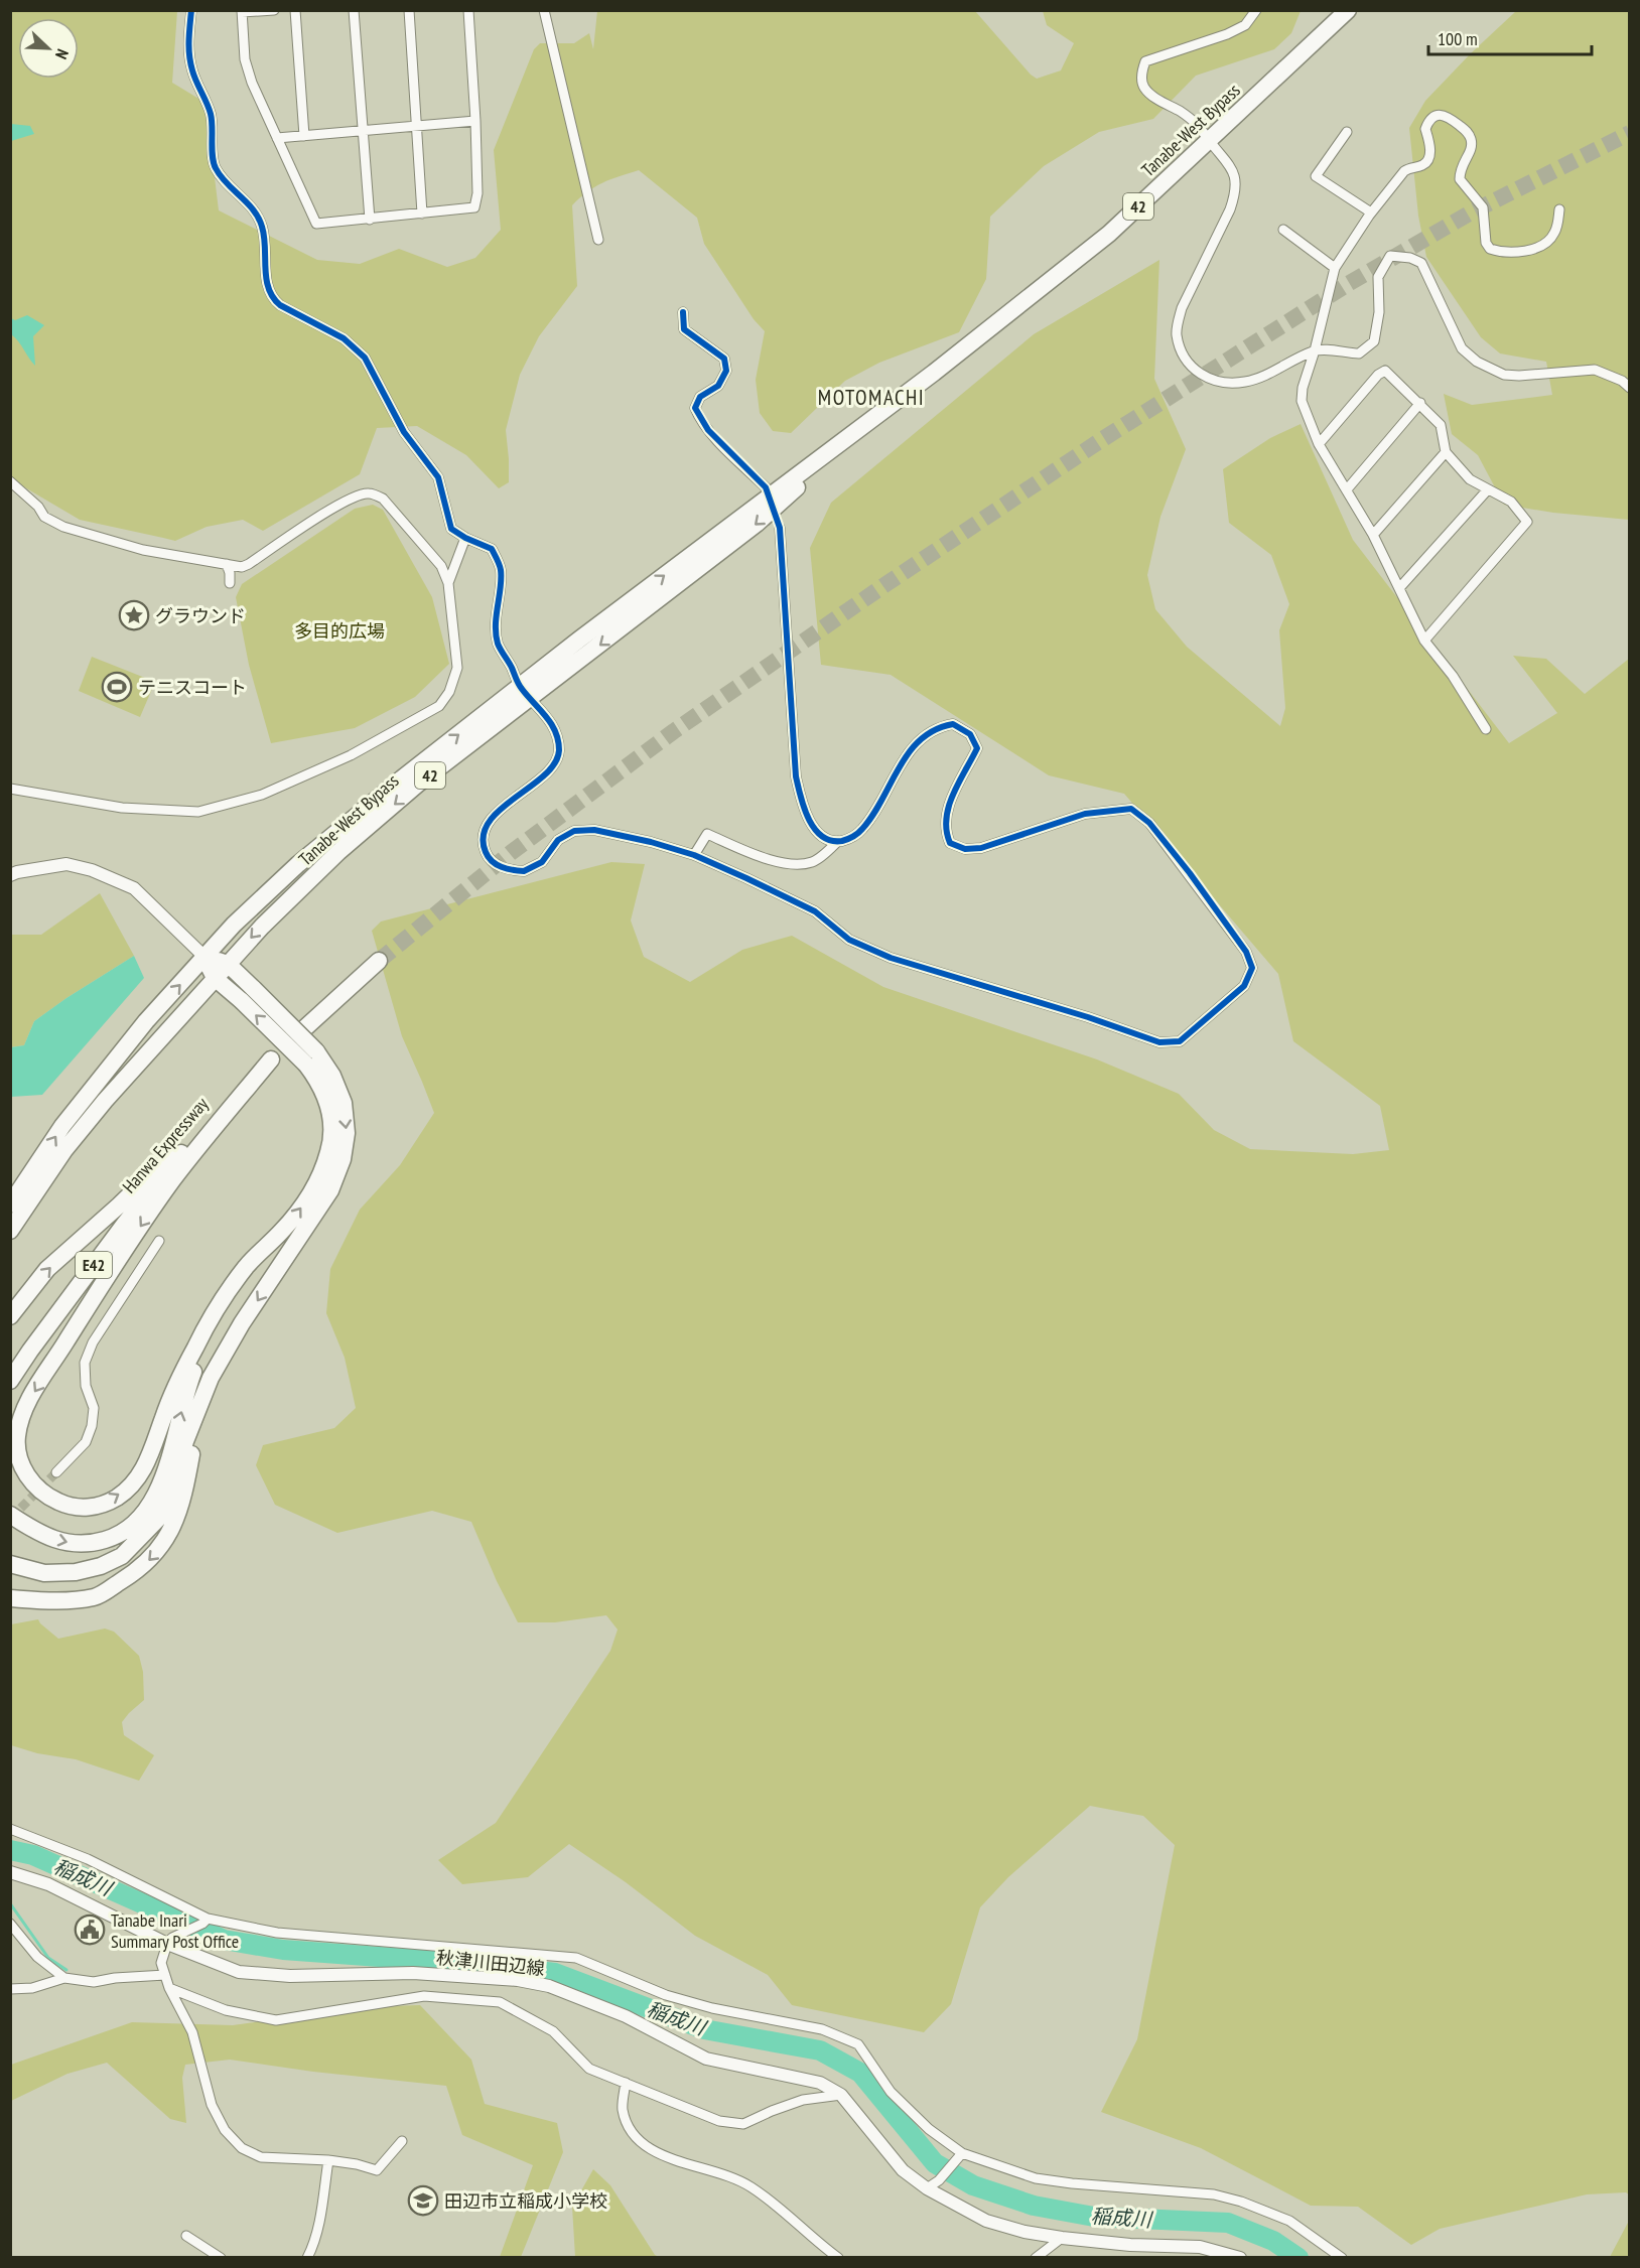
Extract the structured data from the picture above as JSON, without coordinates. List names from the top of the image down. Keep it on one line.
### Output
{"streets":{"highway":["Tanabe-West Bypass","42","Hanwa Expressway","E42"],"main road":["秋津川田辺線"]},"districts":["MOTOMACHI"],"water":["稲成川"],"parks":["多目的広場"],"places":{"place":["グラウンド"],"sports":["テニスコート"],"public building":["Tanabe Inari Summary Post Office"],"school or university":["田辺市立稲成小学校"]},"scale_bar":"100 m","north":"bottom right"}
